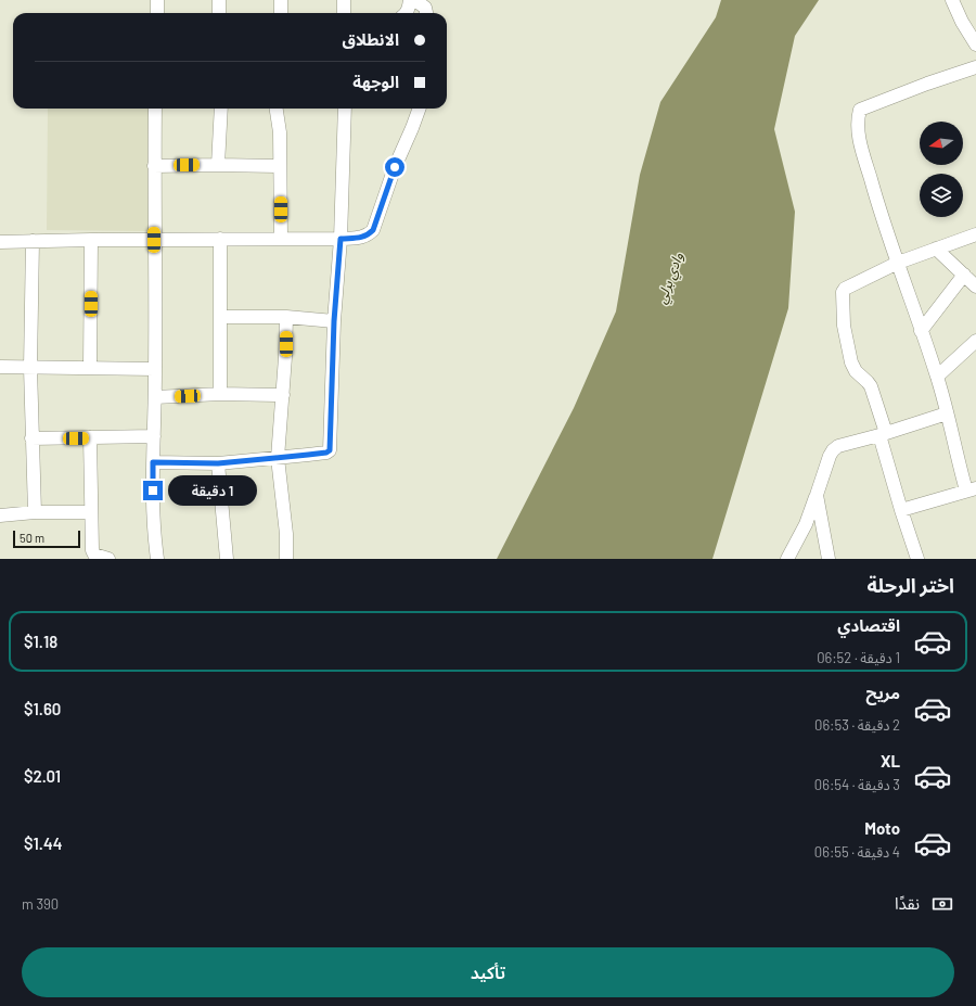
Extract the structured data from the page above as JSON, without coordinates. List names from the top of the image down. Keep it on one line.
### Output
{"water":["وادي برلي"],"scale_bar":"50 m","north":"left","page":{"banner":["الانطلاق","الوجهة"],"bubble":"1 دقيقة","scale":"50 m","heading":"اختر الرحلة","list":[{"name":"اقتصادي","note":"1 دقيقة · 06:52","value":"$1.18"},{"name":"مريح","note":"2 دقيقة · 06:53","value":"$1.60"},{"name":"XL","note":"3 دقيقة · 06:54","value":"$2.01"},{"name":"Moto","note":"4 دقيقة · 06:55","value":"$1.44"}],"pay":["نقدًا","390 m"],"buttons":"تأكيد"}}
